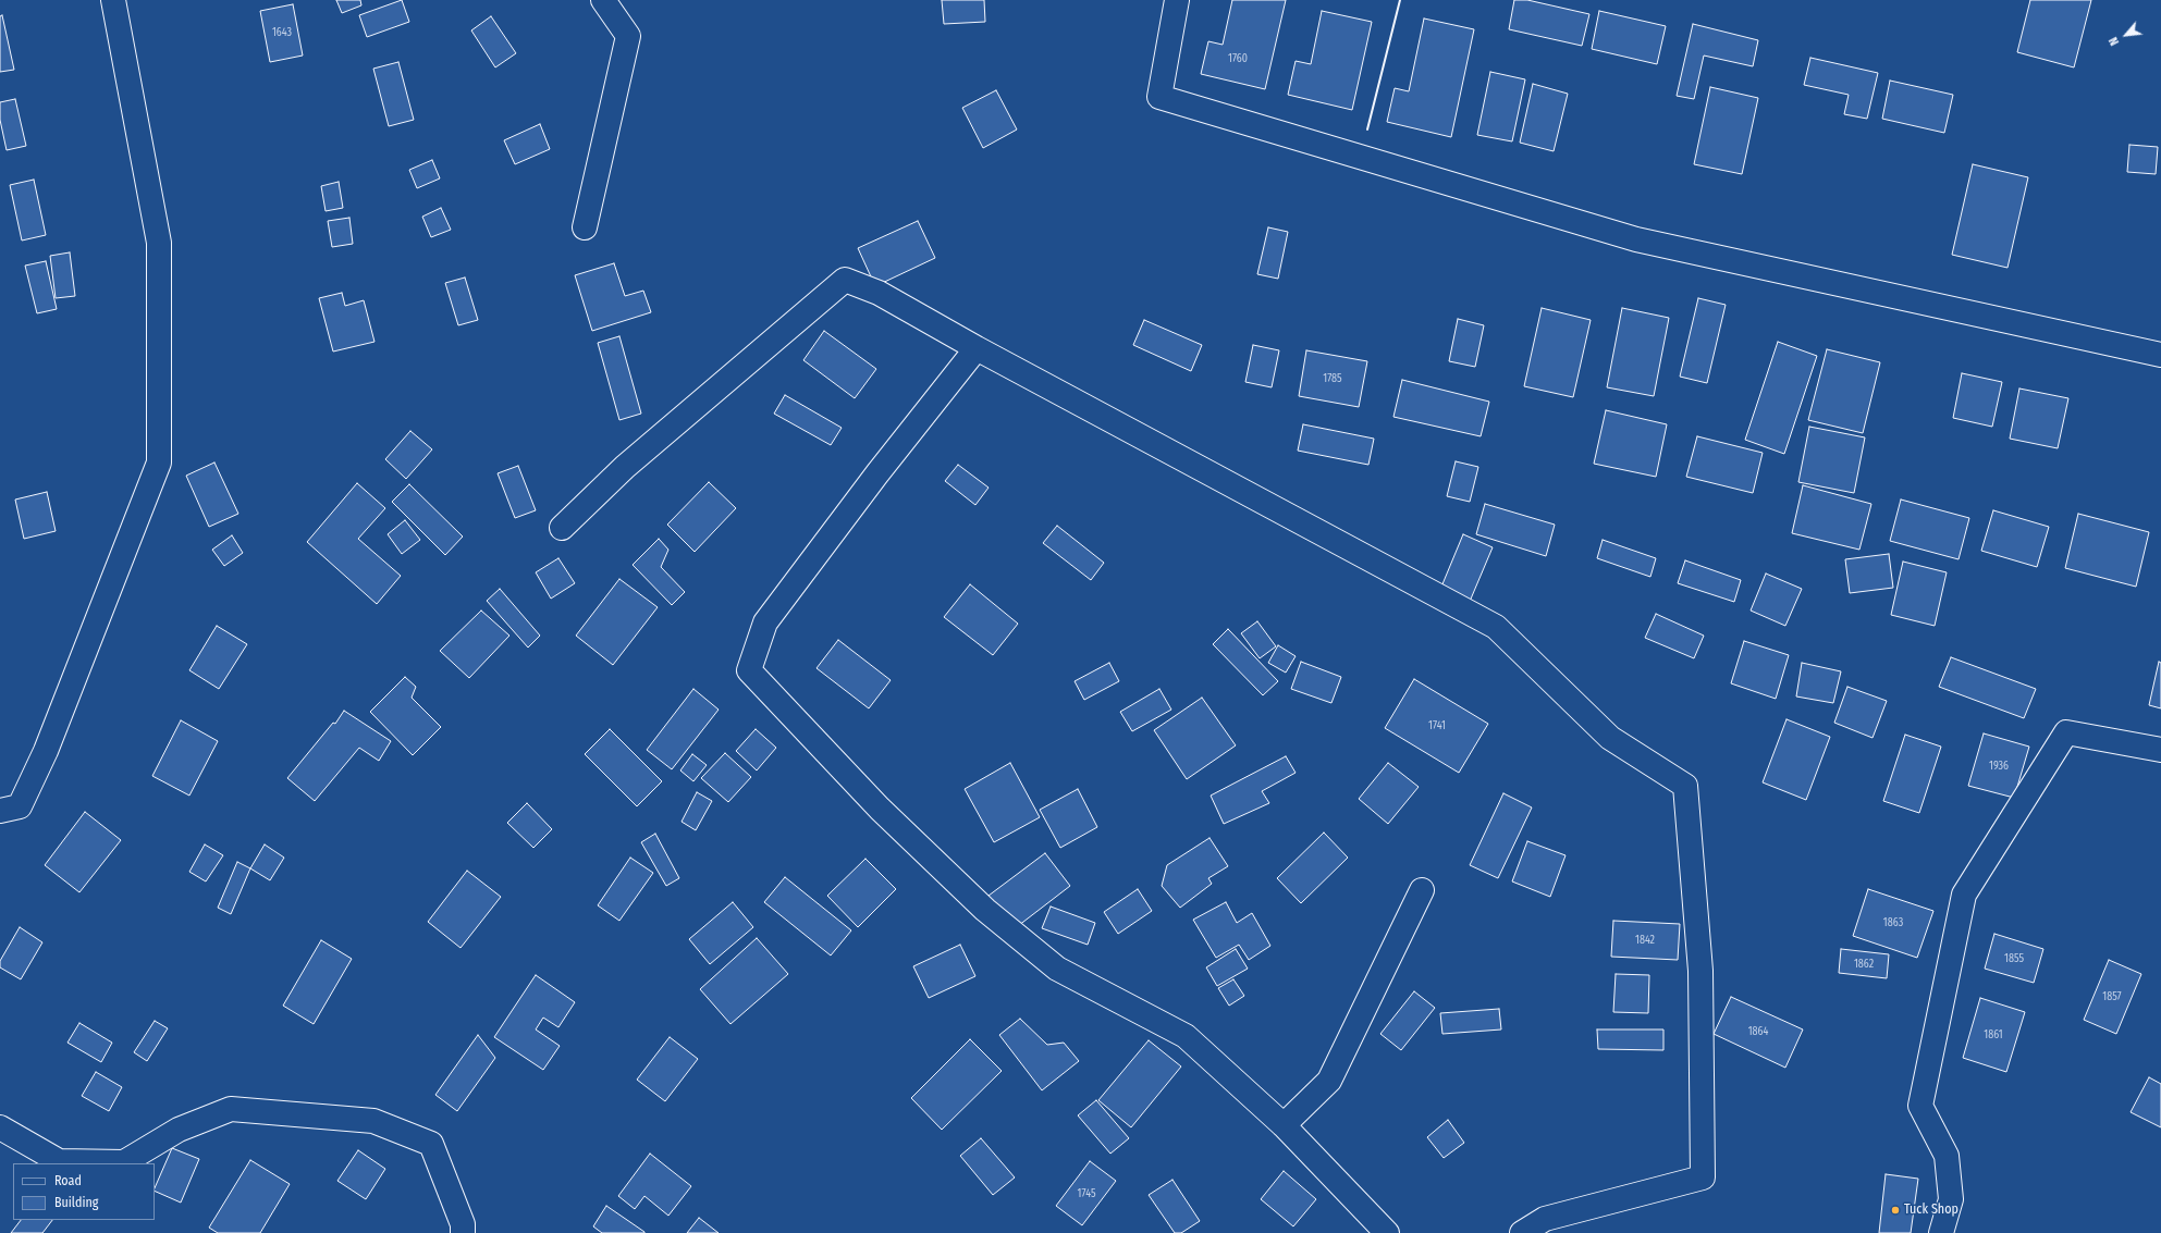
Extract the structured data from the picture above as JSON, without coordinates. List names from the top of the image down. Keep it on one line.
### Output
{"places":["Tuck Shop"],"house_numbers":["1643","1760","1785","1741","1936","1863","1842","1855","1862","1857","1864","1861","1745"],"legend":["Road","Building"],"north":"bottom left"}
